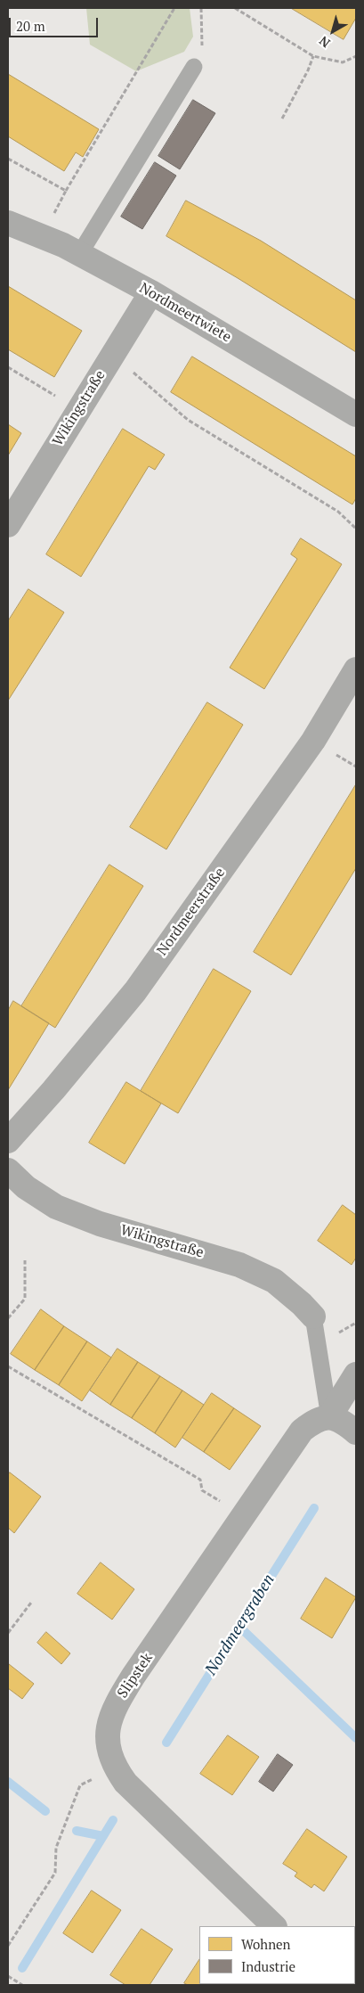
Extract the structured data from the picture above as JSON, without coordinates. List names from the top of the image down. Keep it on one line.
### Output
{"streets":{"street":["Nordmeertwiete","Wikingstraße","Nordmeerstraße","Slipstek"]},"crossings":[["Nordmeertwiete","Wikingstraße"]],"water":["Nordmeergraben"],"legend":["Wohnen","Industrie"],"scale_bar":"20 m","north":"bottom left"}
